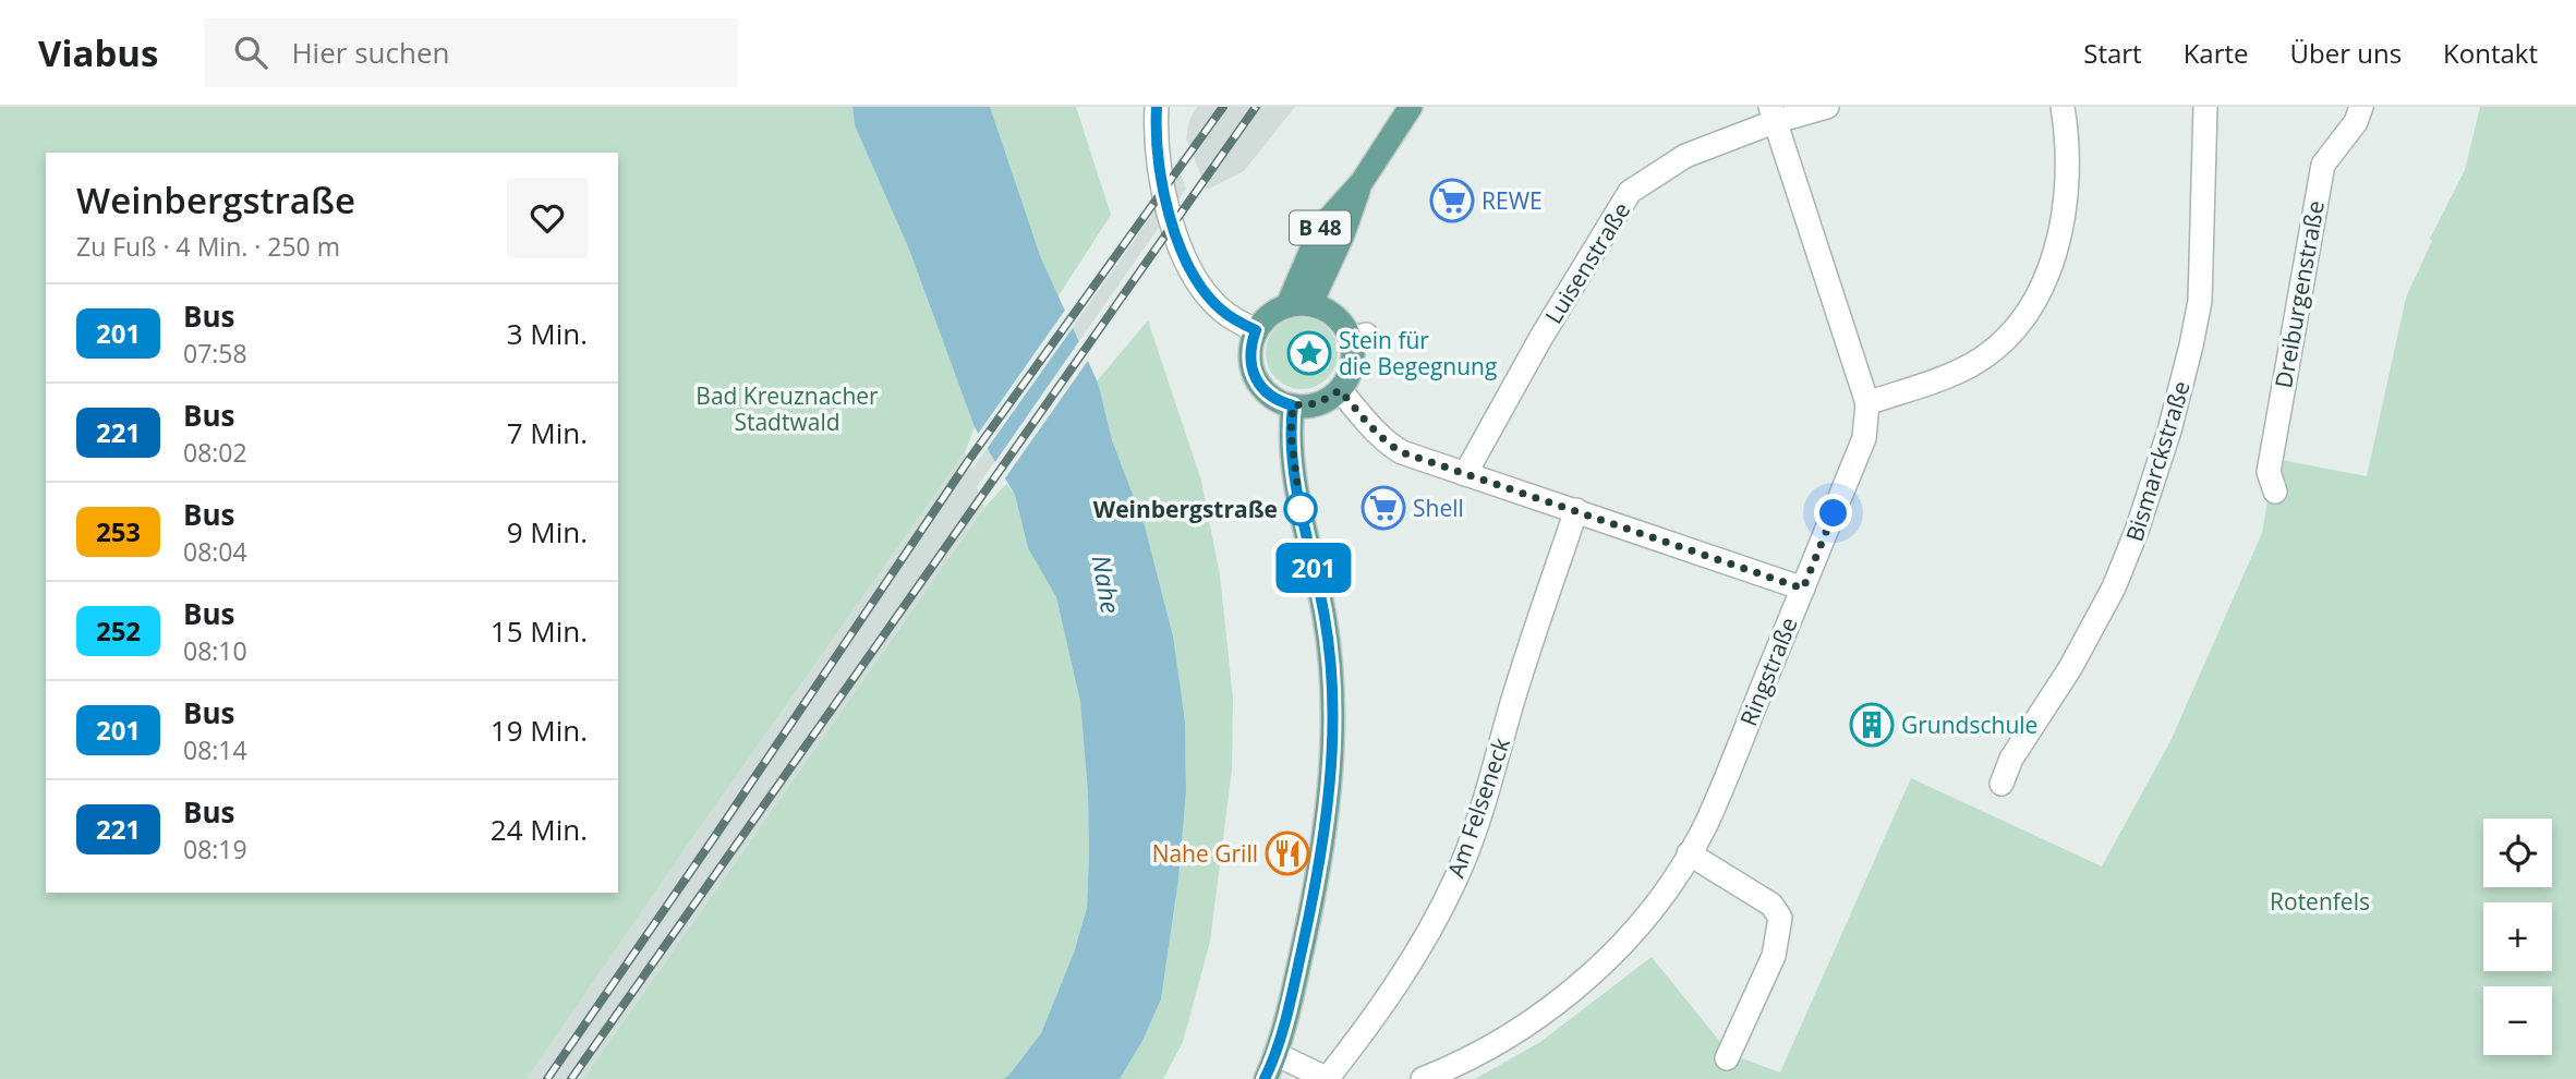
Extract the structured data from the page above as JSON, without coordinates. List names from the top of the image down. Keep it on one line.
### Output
{"streets":{"main road":["B 48"],"street":["Luisenstraße","Dreiburgenstraße","Bismarckstraße","Ringstraße","Am Felseneck"]},"crossings":[["Luisenstraße","Ringstraße"]],"water":["Nahe"],"parks":["Bad Kreuznacher Stadtwald","Rotenfels"],"places":{"supermarket":["REWE","Shell"],"place":["Stein für die Begegnung"],"other":["Weinbergstraße"],"building":["Grundschule"],"restaurant":["Nahe Grill"]},"lines":["bus line 201"],"page":{"header":"Viabus","search":"Hier suchen","nav":["Start","Karte","Über uns","Kontakt"],"on_map":"201","heading":["Weinbergstraße","Zu Fuß · 4 Min. · 250 m"],"list":[{"mark":"201","name":"Bus","note":"07:58","value":"3 Min."},{"mark":"221","name":"Bus","note":"08:02","value":"7 Min."},{"mark":"253","name":"Bus","note":"08:04","value":"9 Min."},{"mark":"252","name":"Bus","note":"08:10","value":"15 Min."},{"mark":"201","name":"Bus","note":"08:14","value":"19 Min."},{"mark":"221","name":"Bus","note":"08:19","value":"24 Min."}],"map_buttons":["+","−"]}}
